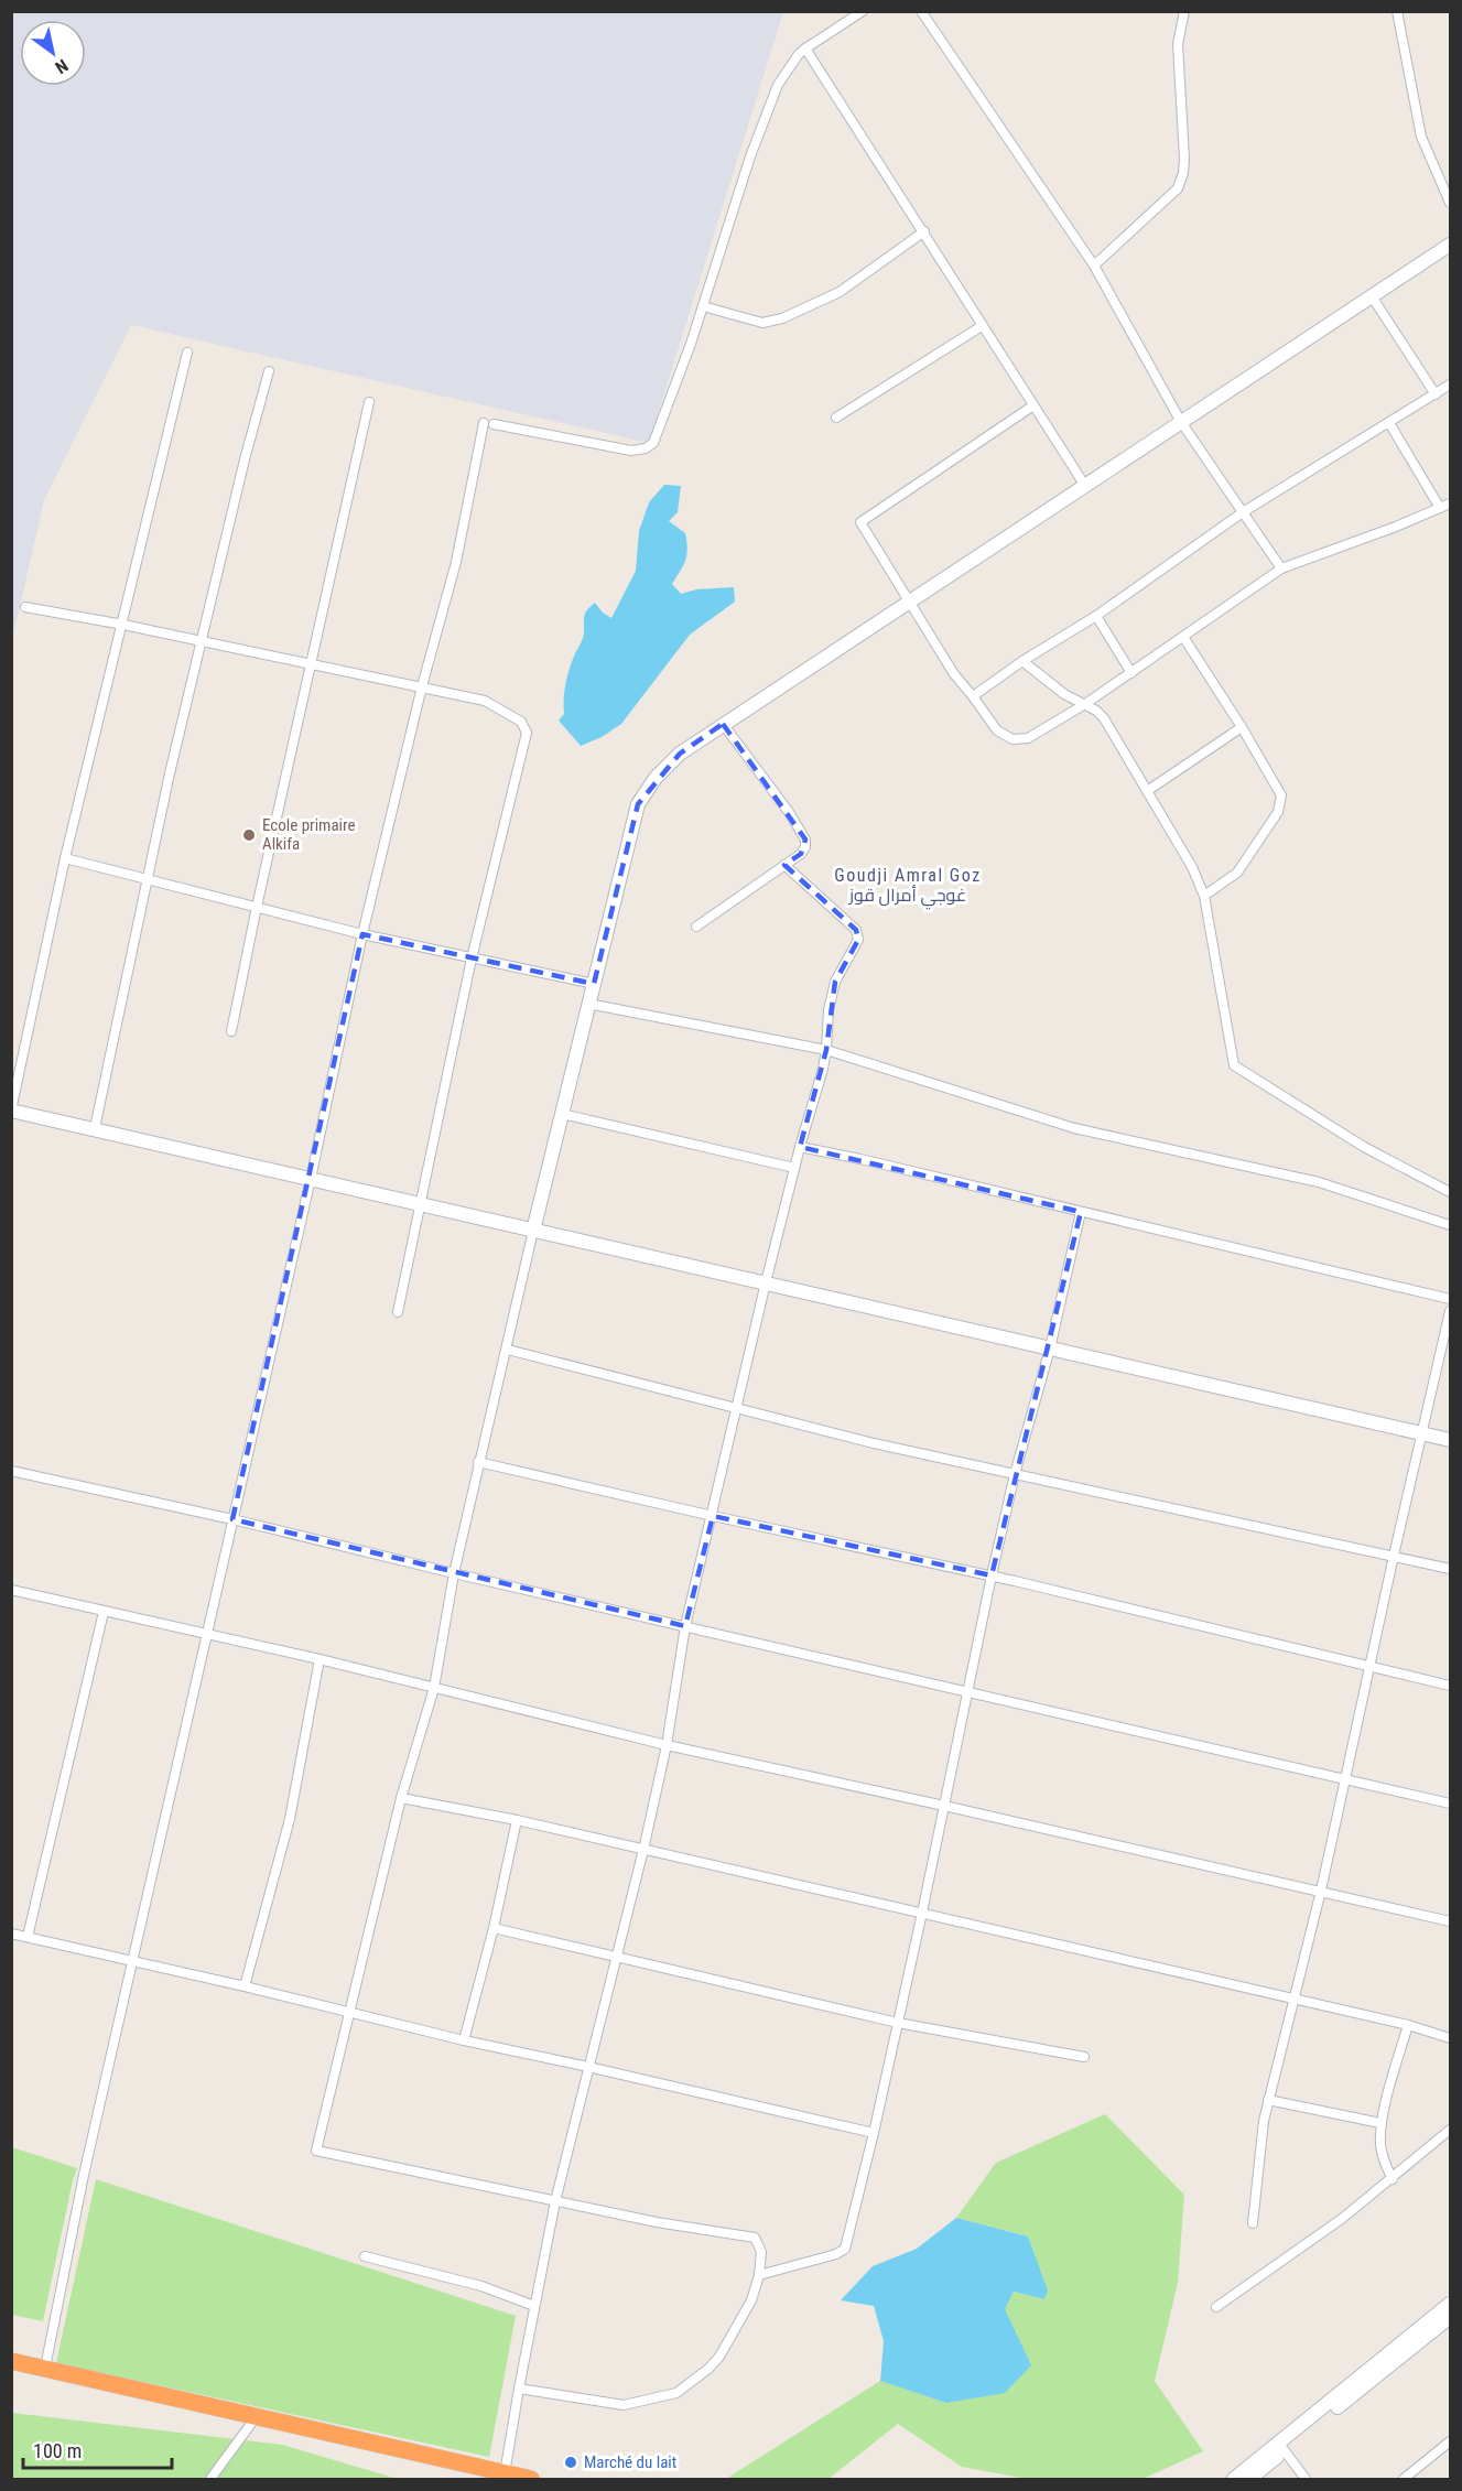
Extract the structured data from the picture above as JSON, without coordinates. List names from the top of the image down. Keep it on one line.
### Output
{"districts":["Goudji Amral Goz غوجي أمرال قوز"],"places":["Ecole primaire Alkifa","Marché du lait"],"scale_bar":"100 m","north":"bottom right"}
